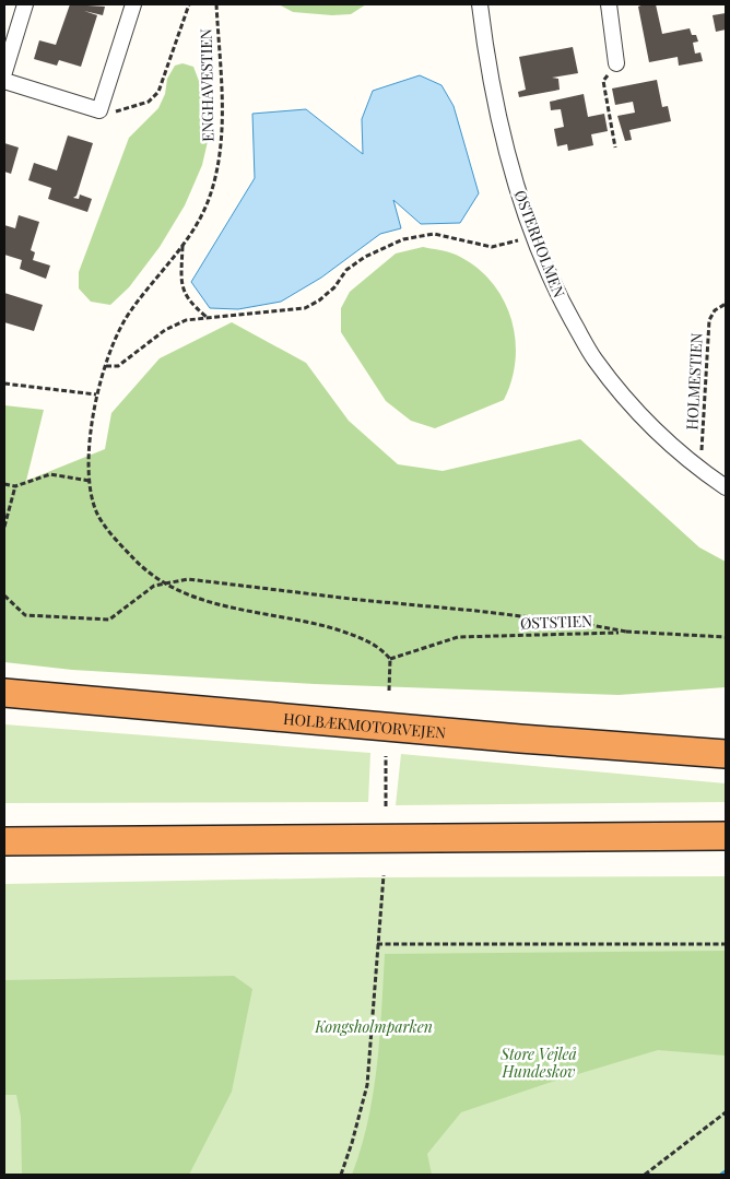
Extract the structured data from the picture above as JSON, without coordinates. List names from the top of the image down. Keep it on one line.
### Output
{"streets":{"highway":["HOLBÆKMOTORVEJEN"],"street":["ØSTERHOLMEN"],"path":["ENGHAVESTIEN","HOLMESTIEN","ØSTSTIEN"]},"crossings":[["ENGHAVESTIEN","ØSTSTIEN"],["ØSTERHOLMEN","HOLMESTIEN"]],"parks":["Kongsholmparken","Store Vejleå Hundeskov"]}
